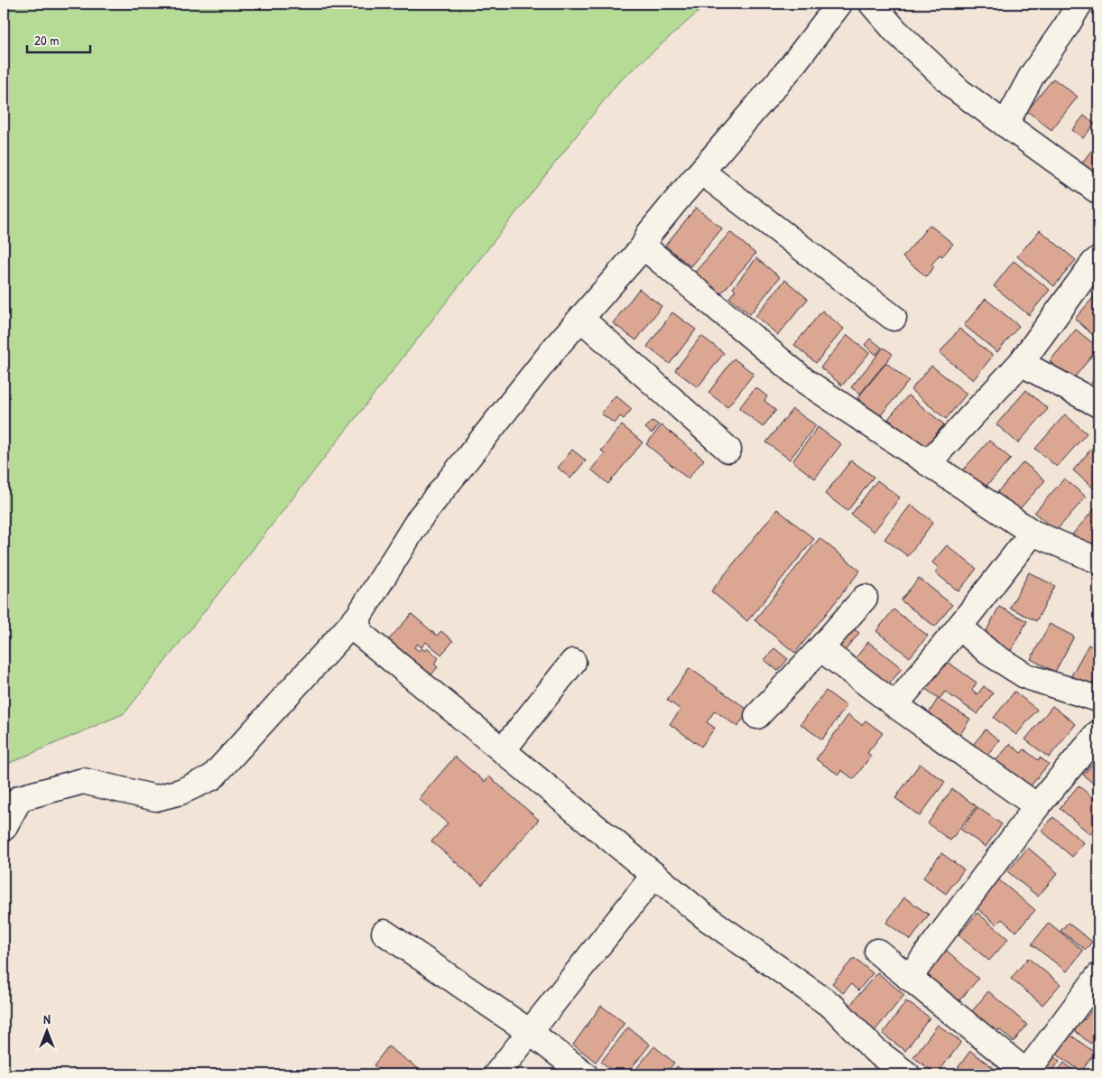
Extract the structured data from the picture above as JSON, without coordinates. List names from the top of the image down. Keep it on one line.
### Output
{"scale_bar":"20 m","north":"top"}
